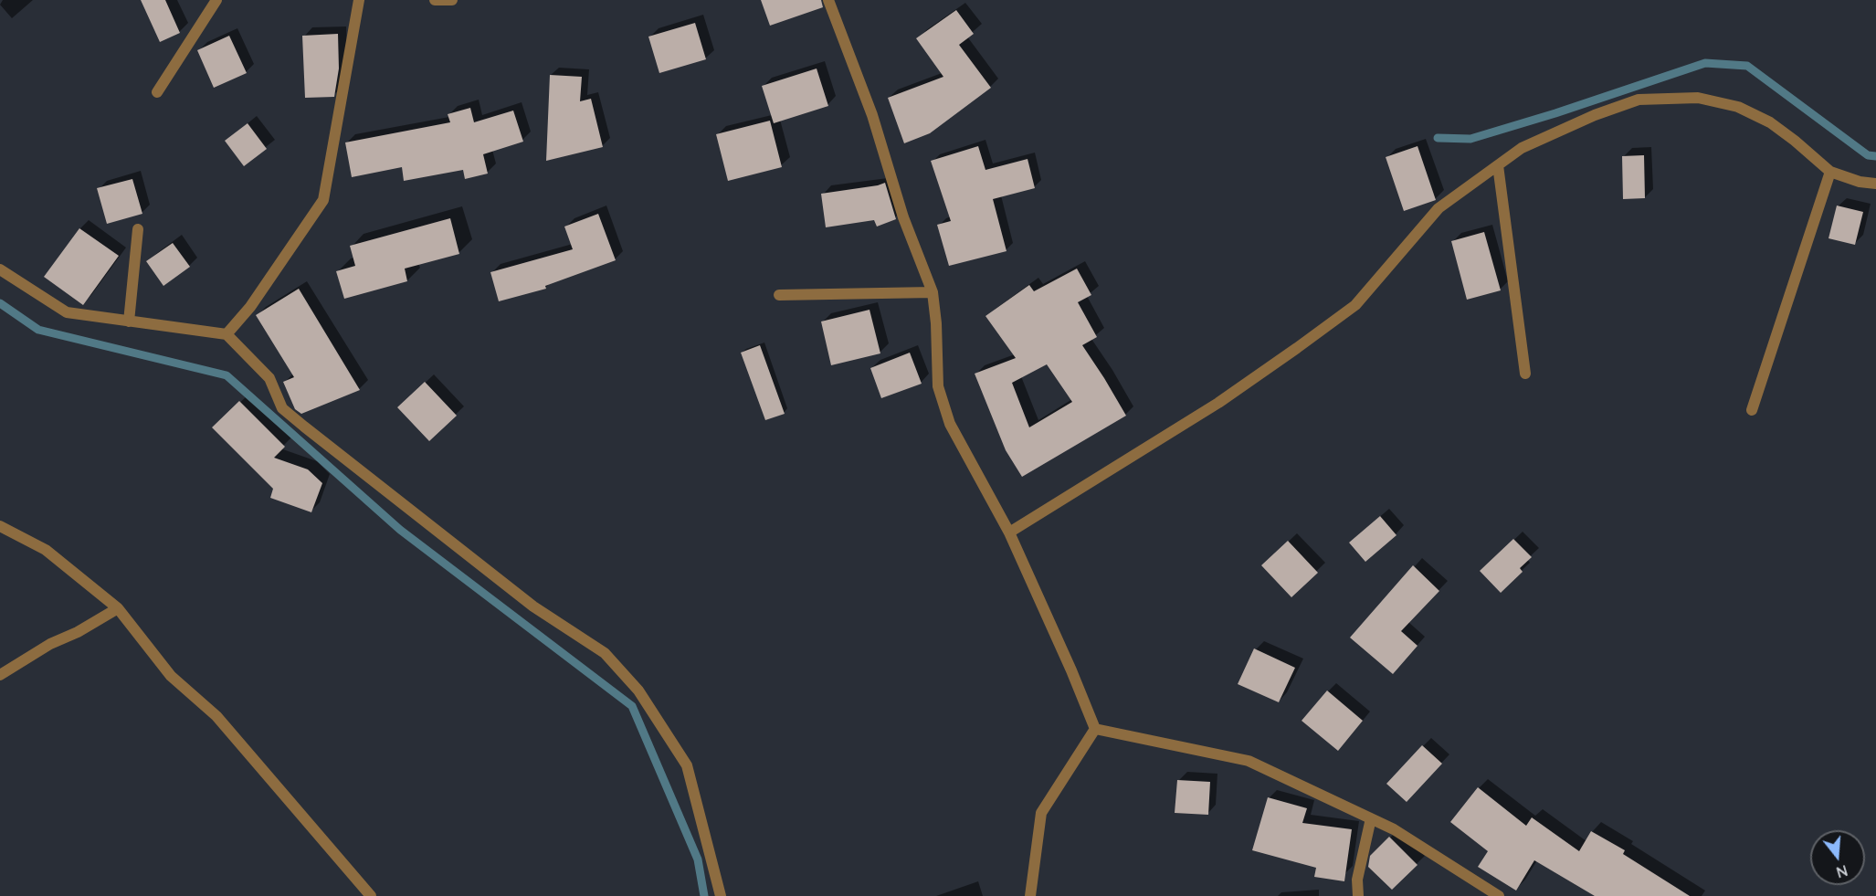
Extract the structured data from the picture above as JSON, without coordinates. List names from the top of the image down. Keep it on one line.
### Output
{"north":"bottom"}
